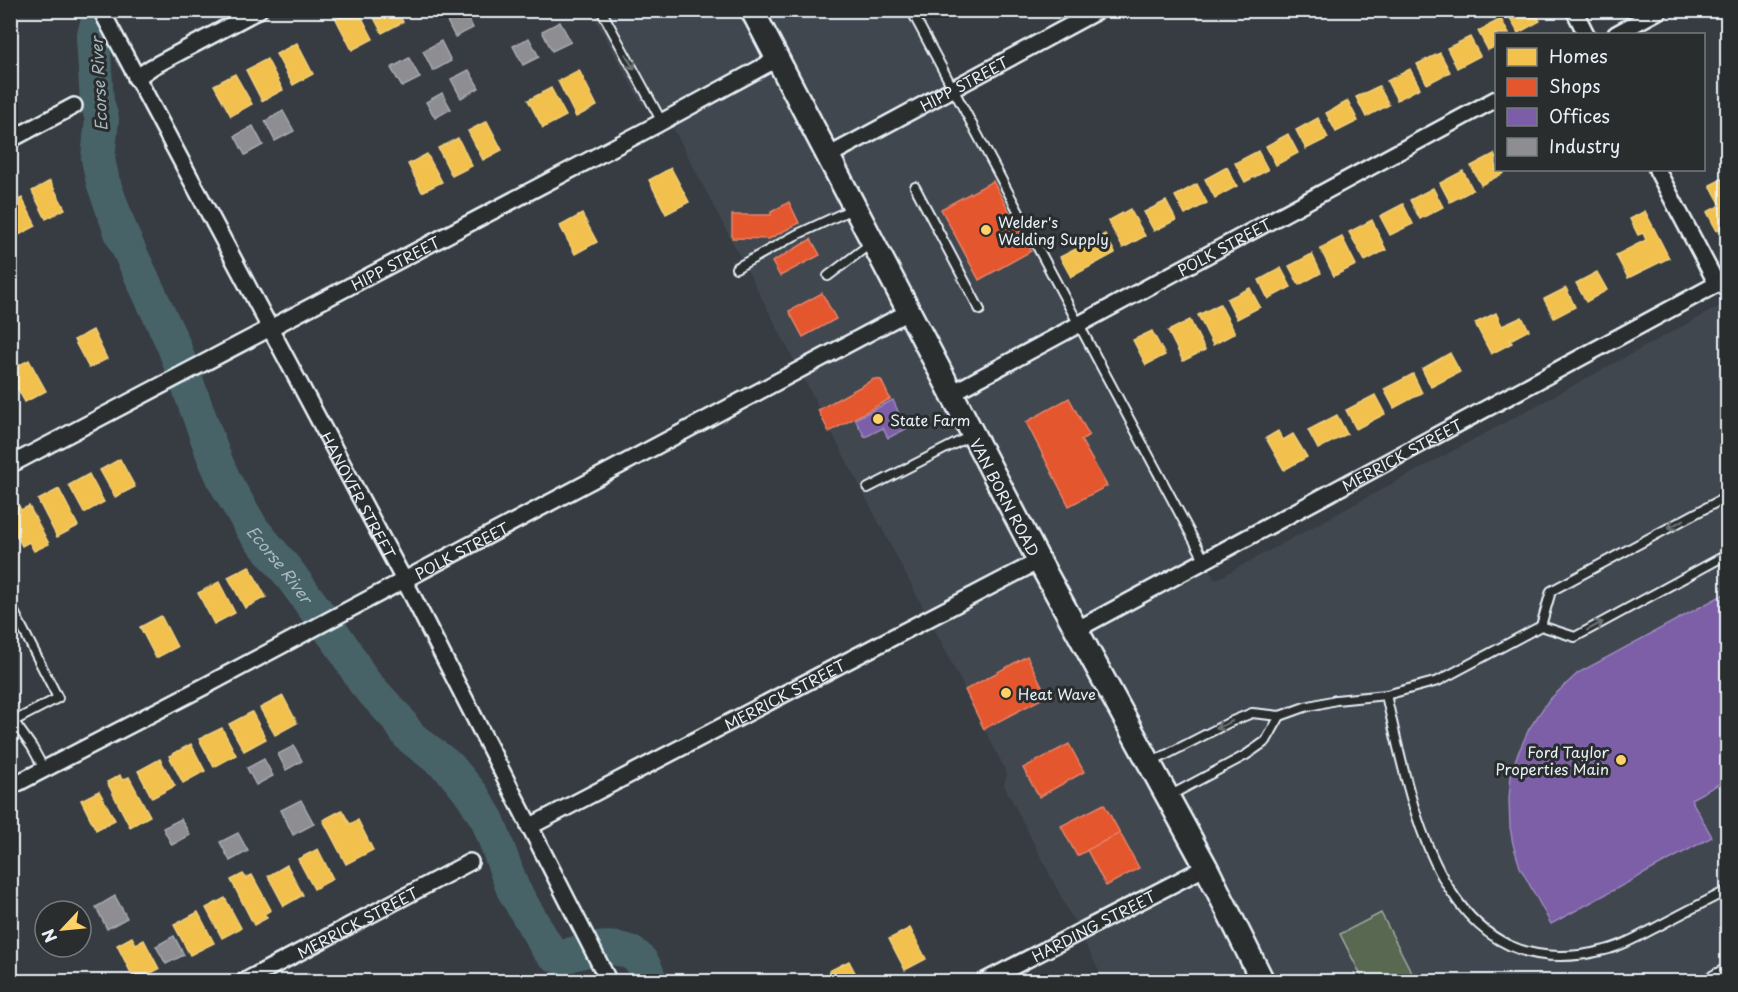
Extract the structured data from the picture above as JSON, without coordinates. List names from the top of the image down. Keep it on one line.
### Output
{"streets":{"main road":["VAN BORN ROAD"],"street":["HIPP STREET","POLK STREET","MERRICK STREET","HANOVER STREET","HARDING STREET"]},"crossings":[["HIPP STREET","HANOVER STREET"],["HIPP STREET","VAN BORN ROAD"],["POLK STREET","HANOVER STREET"],["POLK STREET","VAN BORN ROAD"],["MERRICK STREET","HANOVER STREET"],["MERRICK STREET","VAN BORN ROAD"],["VAN BORN ROAD","HARDING STREET"]],"water":["Ecorse River"],"places":["Welder's Welding Supply","State Farm","Heat Wave","Ford Taylor Properties Main"],"legend":["Homes","Shops","Offices","Industry"],"north":"bottom left"}
